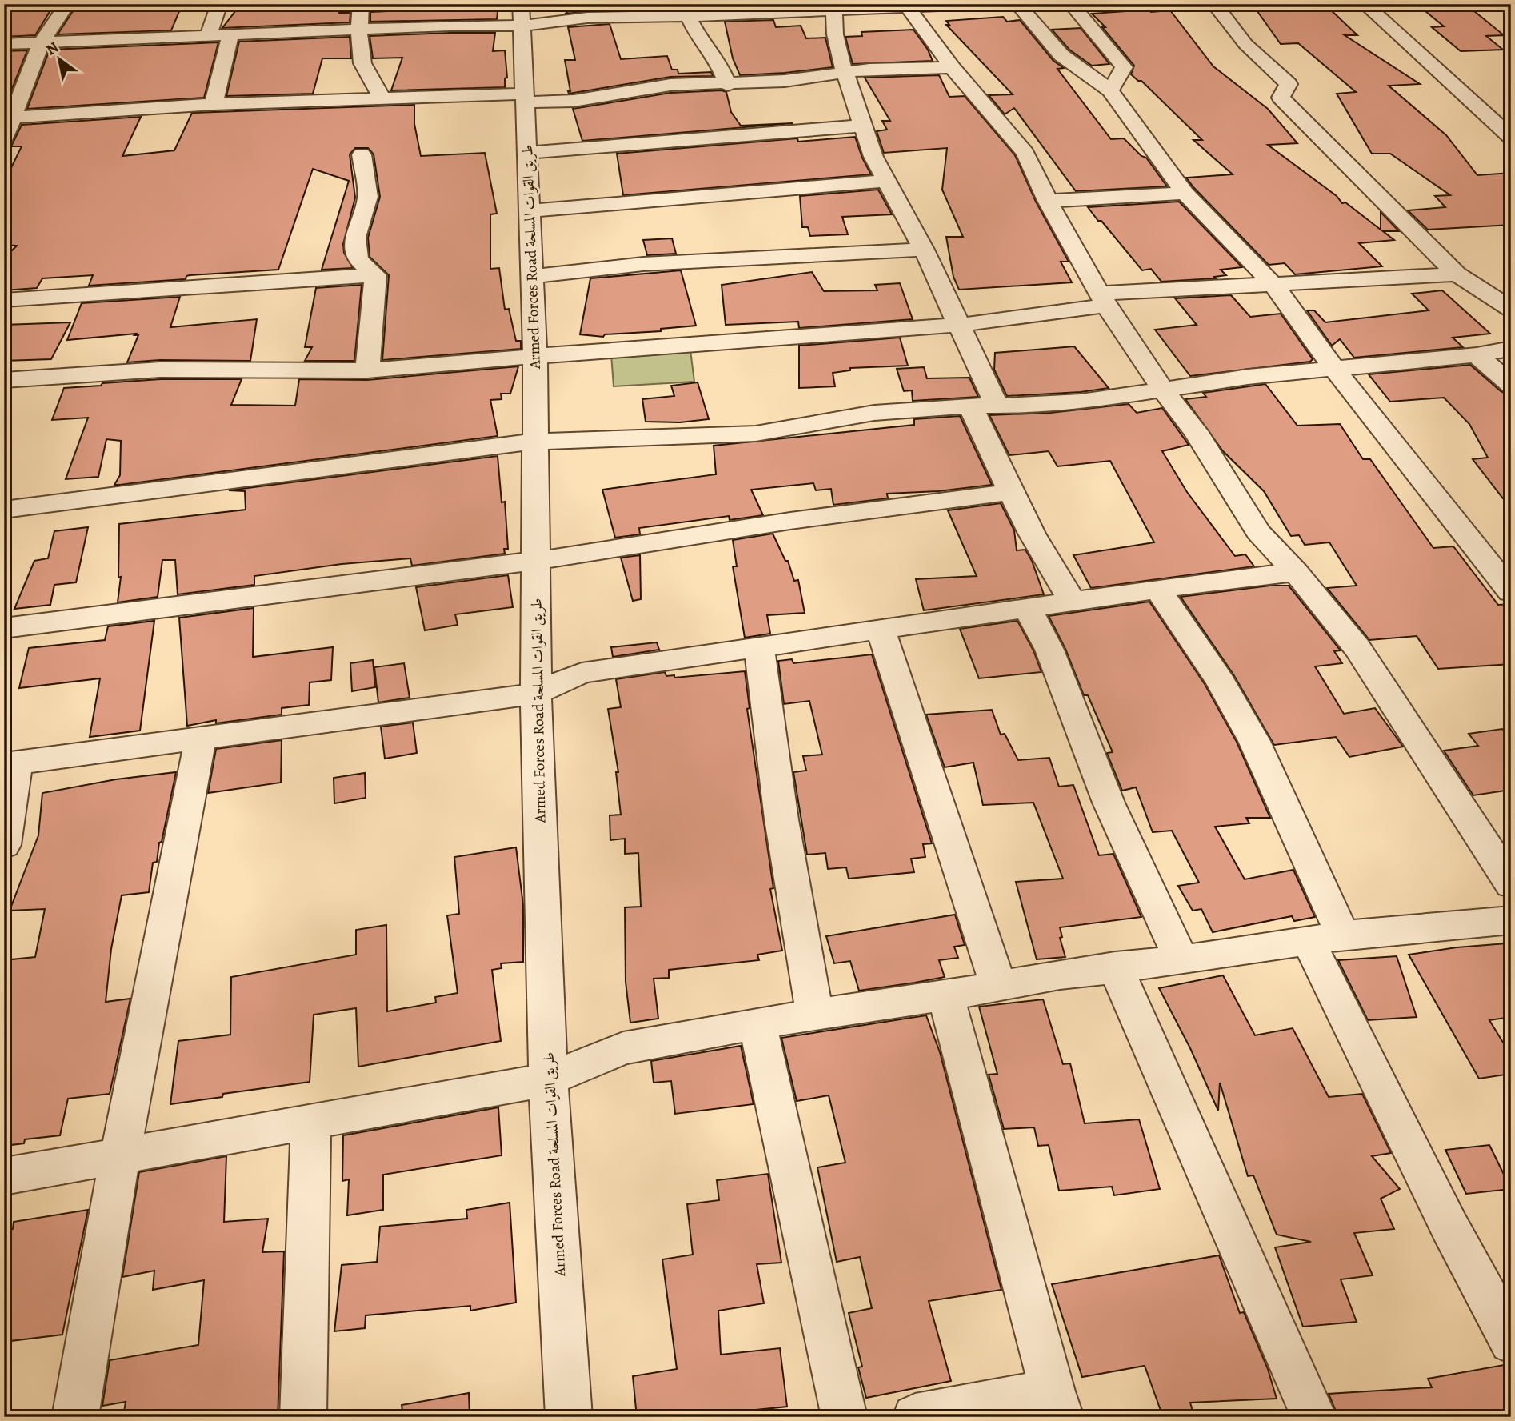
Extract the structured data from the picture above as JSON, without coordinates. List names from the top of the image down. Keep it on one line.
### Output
{"streets":{"street":["Armed Forces Road طريق القوات المسلحة"]},"north":"top left"}
